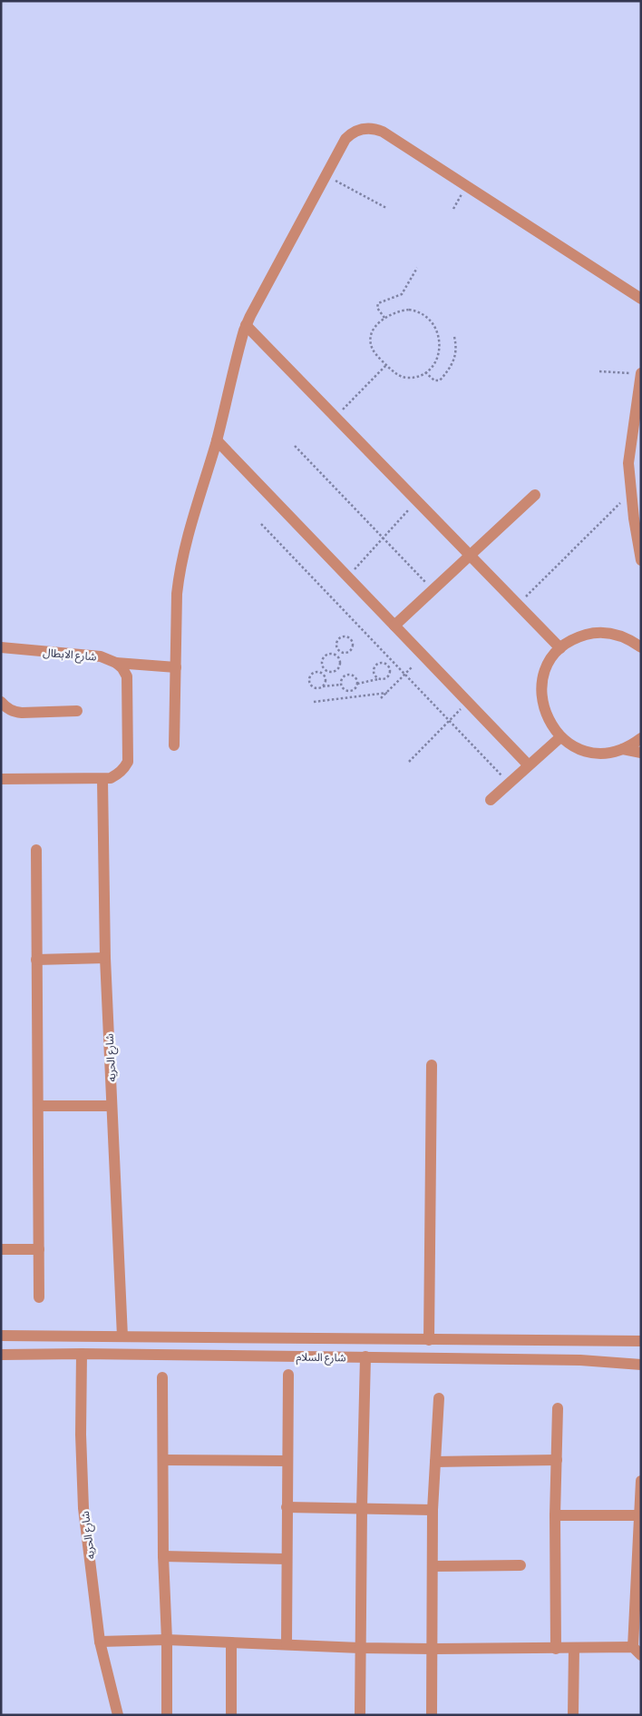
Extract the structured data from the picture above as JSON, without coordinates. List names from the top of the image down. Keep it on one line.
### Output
{"streets":{"street":["شارع الابطال","شارع الحريه","شارع السلام"]},"crossings":[["شارع الحريه","شارع السلام"]]}
